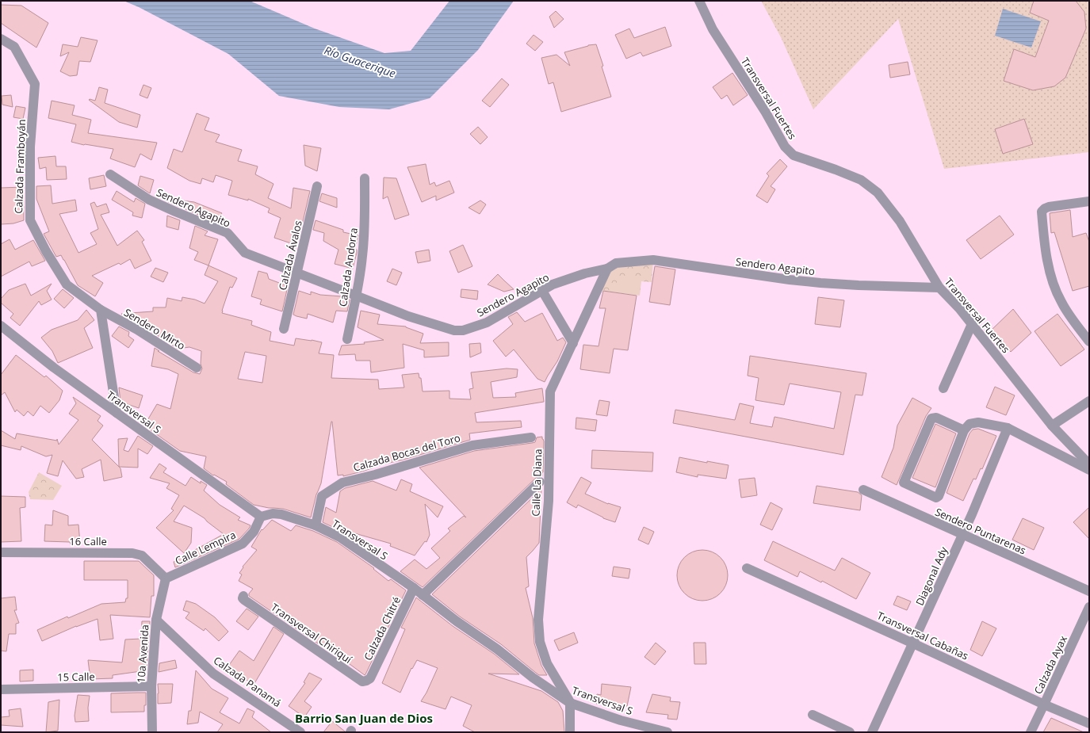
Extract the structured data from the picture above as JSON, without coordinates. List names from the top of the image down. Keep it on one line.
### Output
{"streets":{"street":["Transversal Fuertes","Calzada Framboyán","Sendero Agapito","Calzada Ávalos","Calzada Andorra","Sendero Mirto","Transversal S","Calzada Bocas del Toro","Calle La Diana","Sendero Puntarenas","16 Calle","Calle Lempira","Diagonal Ady","Calzada Chitré","Transversal Chiriquí","Transversal Cabañas","10a Avenida","Calzada Ayax","15 Calle","Calzada Panamá"]},"crossings":[["Transversal Fuertes","Sendero Agapito"],["Calzada Framboyán","Sendero Mirto"],["Sendero Agapito","Calzada Ávalos"],["Sendero Agapito","Calzada Andorra"],["Sendero Agapito","Calle La Diana"],["Transversal S","Calzada Bocas del Toro"],["Transversal S","Calle La Diana"],["Transversal S","Calle Lempira"],["Transversal S","Calzada Chitré"],["Sendero Puntarenas","Diagonal Ady"],["16 Calle","Calle Lempira"],["16 Calle","10a Avenida"],["Calle Lempira","10a Avenida"],["Diagonal Ady","Transversal Cabañas"],["Calzada Chitré","Transversal Chiriquí"],["Transversal Cabañas","Calzada Ayax"],["10a Avenida","15 Calle"],["10a Avenida","Calzada Panamá"]],"districts":["Barrio San Juan de Dios"],"water":["Río Guacerique"]}
